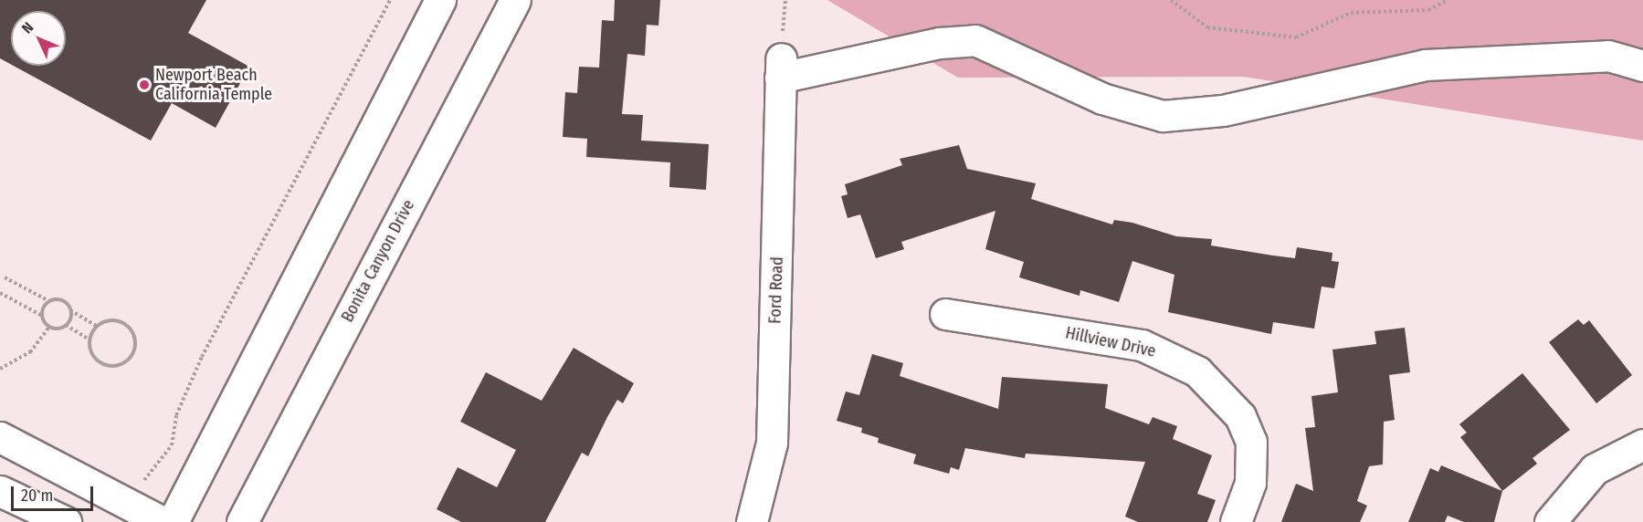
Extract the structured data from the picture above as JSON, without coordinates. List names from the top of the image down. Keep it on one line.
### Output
{"streets":{"main road":["Bonita Canyon Drive","Ford Road","Hillview Drive"]},"places":["Newport Beach California Temple"],"scale_bar":"20 m","north":"top left"}
